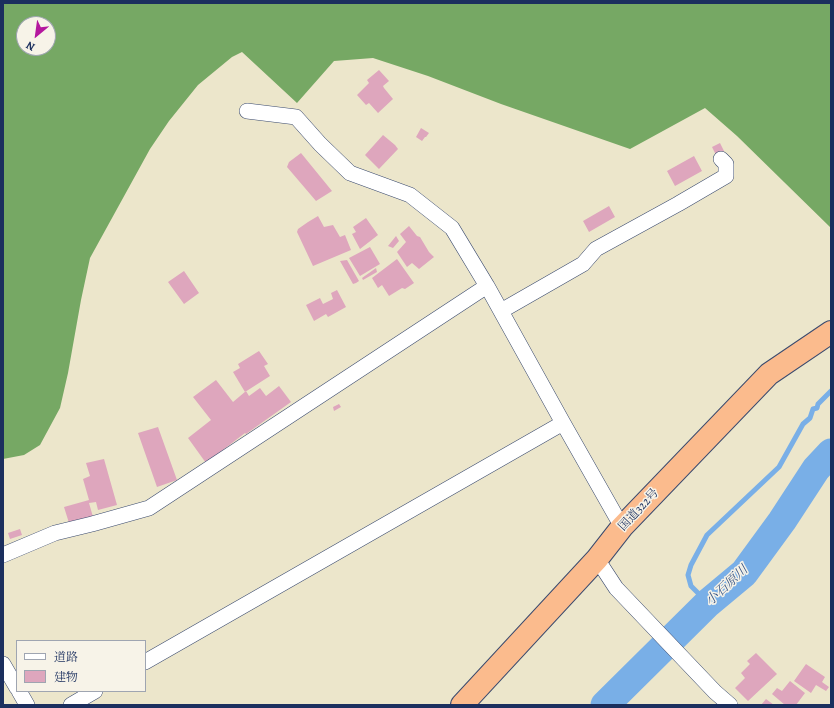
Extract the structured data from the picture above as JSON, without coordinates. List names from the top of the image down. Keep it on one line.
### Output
{"streets":{"highway":["国道322号"]},"water":["小石原川"],"legend":["道路","建物"],"north":"bottom left"}
